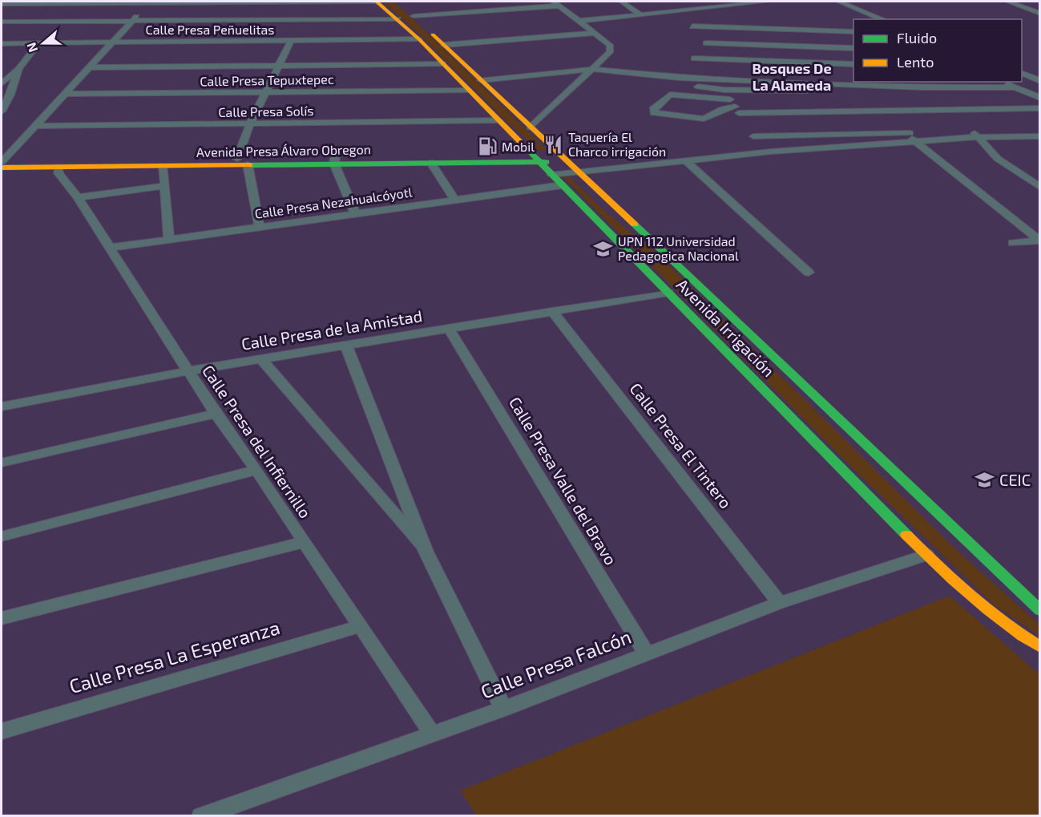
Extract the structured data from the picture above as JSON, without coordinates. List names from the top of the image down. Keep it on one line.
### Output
{"streets":{"main road":["Avenida Presa Álvaro Obregon","Avenida Irrigación"],"street":["Calle Presa Peñuelitas","Calle Presa Tepuxtepec","Calle Presa Solís","Calle Presa Nezahualcóyotl","Calle Presa de la Amistad","Calle Presa del Infiernillo","Calle Presa El Tintero","Calle Presa Valle del Bravo","Calle Presa La Esperanza","Calle Presa Falcón"]},"crossings":[["Calle Presa Peñuelitas","Avenida Irrigación"],["Calle Presa Tepuxtepec","Avenida Irrigación"],["Calle Presa Solís","Avenida Irrigación"],["Avenida Presa Álvaro Obregon","Avenida Irrigación"],["Avenida Presa Álvaro Obregon","Calle Presa del Infiernillo"],["Calle Presa Nezahualcóyotl","Avenida Irrigación"],["Calle Presa Nezahualcóyotl","Calle Presa del Infiernillo"],["Avenida Irrigación","Calle Presa de la Amistad"],["Avenida Irrigación","Calle Presa Falcón"],["Calle Presa de la Amistad","Calle Presa del Infiernillo"],["Calle Presa de la Amistad","Calle Presa El Tintero"],["Calle Presa de la Amistad","Calle Presa Valle del Bravo"],["Calle Presa del Infiernillo","Calle Presa La Esperanza"],["Calle Presa del Infiernillo","Calle Presa Falcón"],["Calle Presa El Tintero","Calle Presa Falcón"],["Calle Presa Valle del Bravo","Calle Presa Falcón"]],"districts":["Bosques De La Alameda"],"places":{"restaurant":["Taquería El Charco irrigación"],"fuel station":["Mobil"],"school or university":["UPN 112 Universidad Pedagogica Nacional","CEIC"]},"legend":["Fluido","Lento"],"north":"left"}
